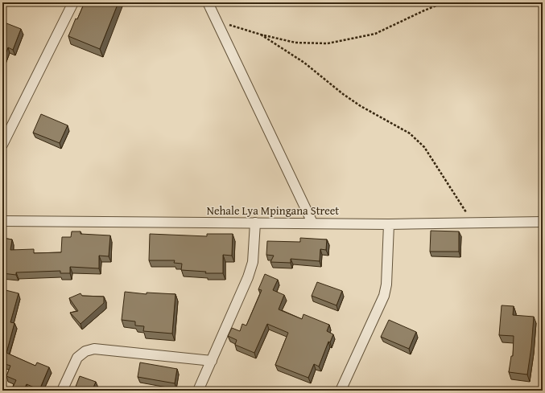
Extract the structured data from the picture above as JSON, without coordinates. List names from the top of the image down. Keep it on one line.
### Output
{"streets":{"street":["Nehale Lya Mpingana Street"]}}
